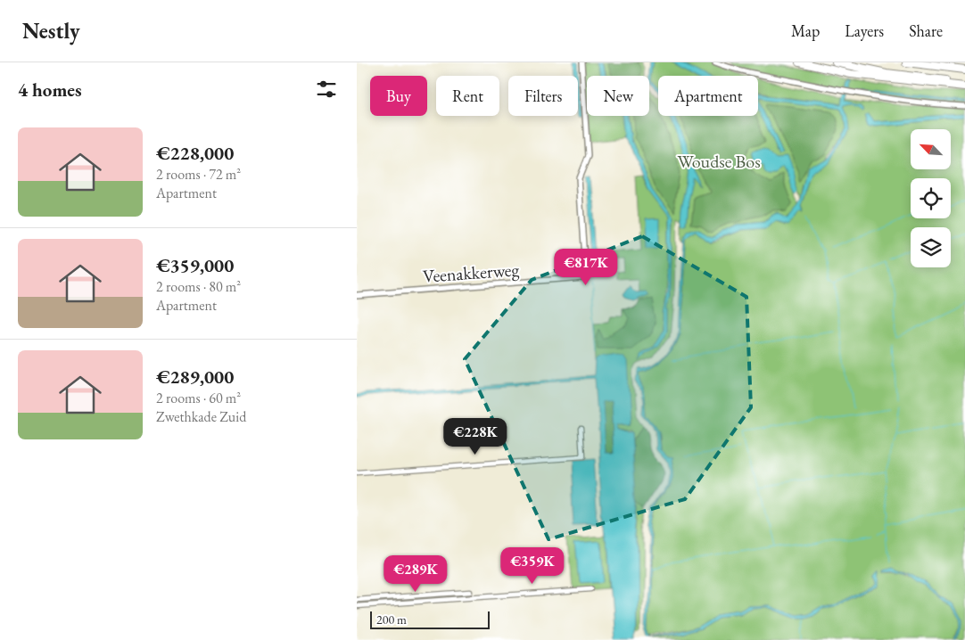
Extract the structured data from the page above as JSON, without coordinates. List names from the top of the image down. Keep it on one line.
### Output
{"streets":{"street":["Veenakkerweg"]},"parks":["Woudse Bos"],"scale_bar":"200 m","north":"top left","page":{"header":"Nestly","nav":["Map","Layers","Share"],"heading":"4 homes","chip":["Buy","Rent","Filters","New","Apartment"],"list":[{"name":"€228,000","note":"2 rooms · 72 m² · Apartment"},{"name":"€359,000","note":"2 rooms · 80 m² · Apartment"},{"name":"€289,000","note":"2 rooms · 60 m² · Zwethkade Zuid"}],"price":["€817K","€228K","€359K","€289K"],"scale":"200 m"}}
